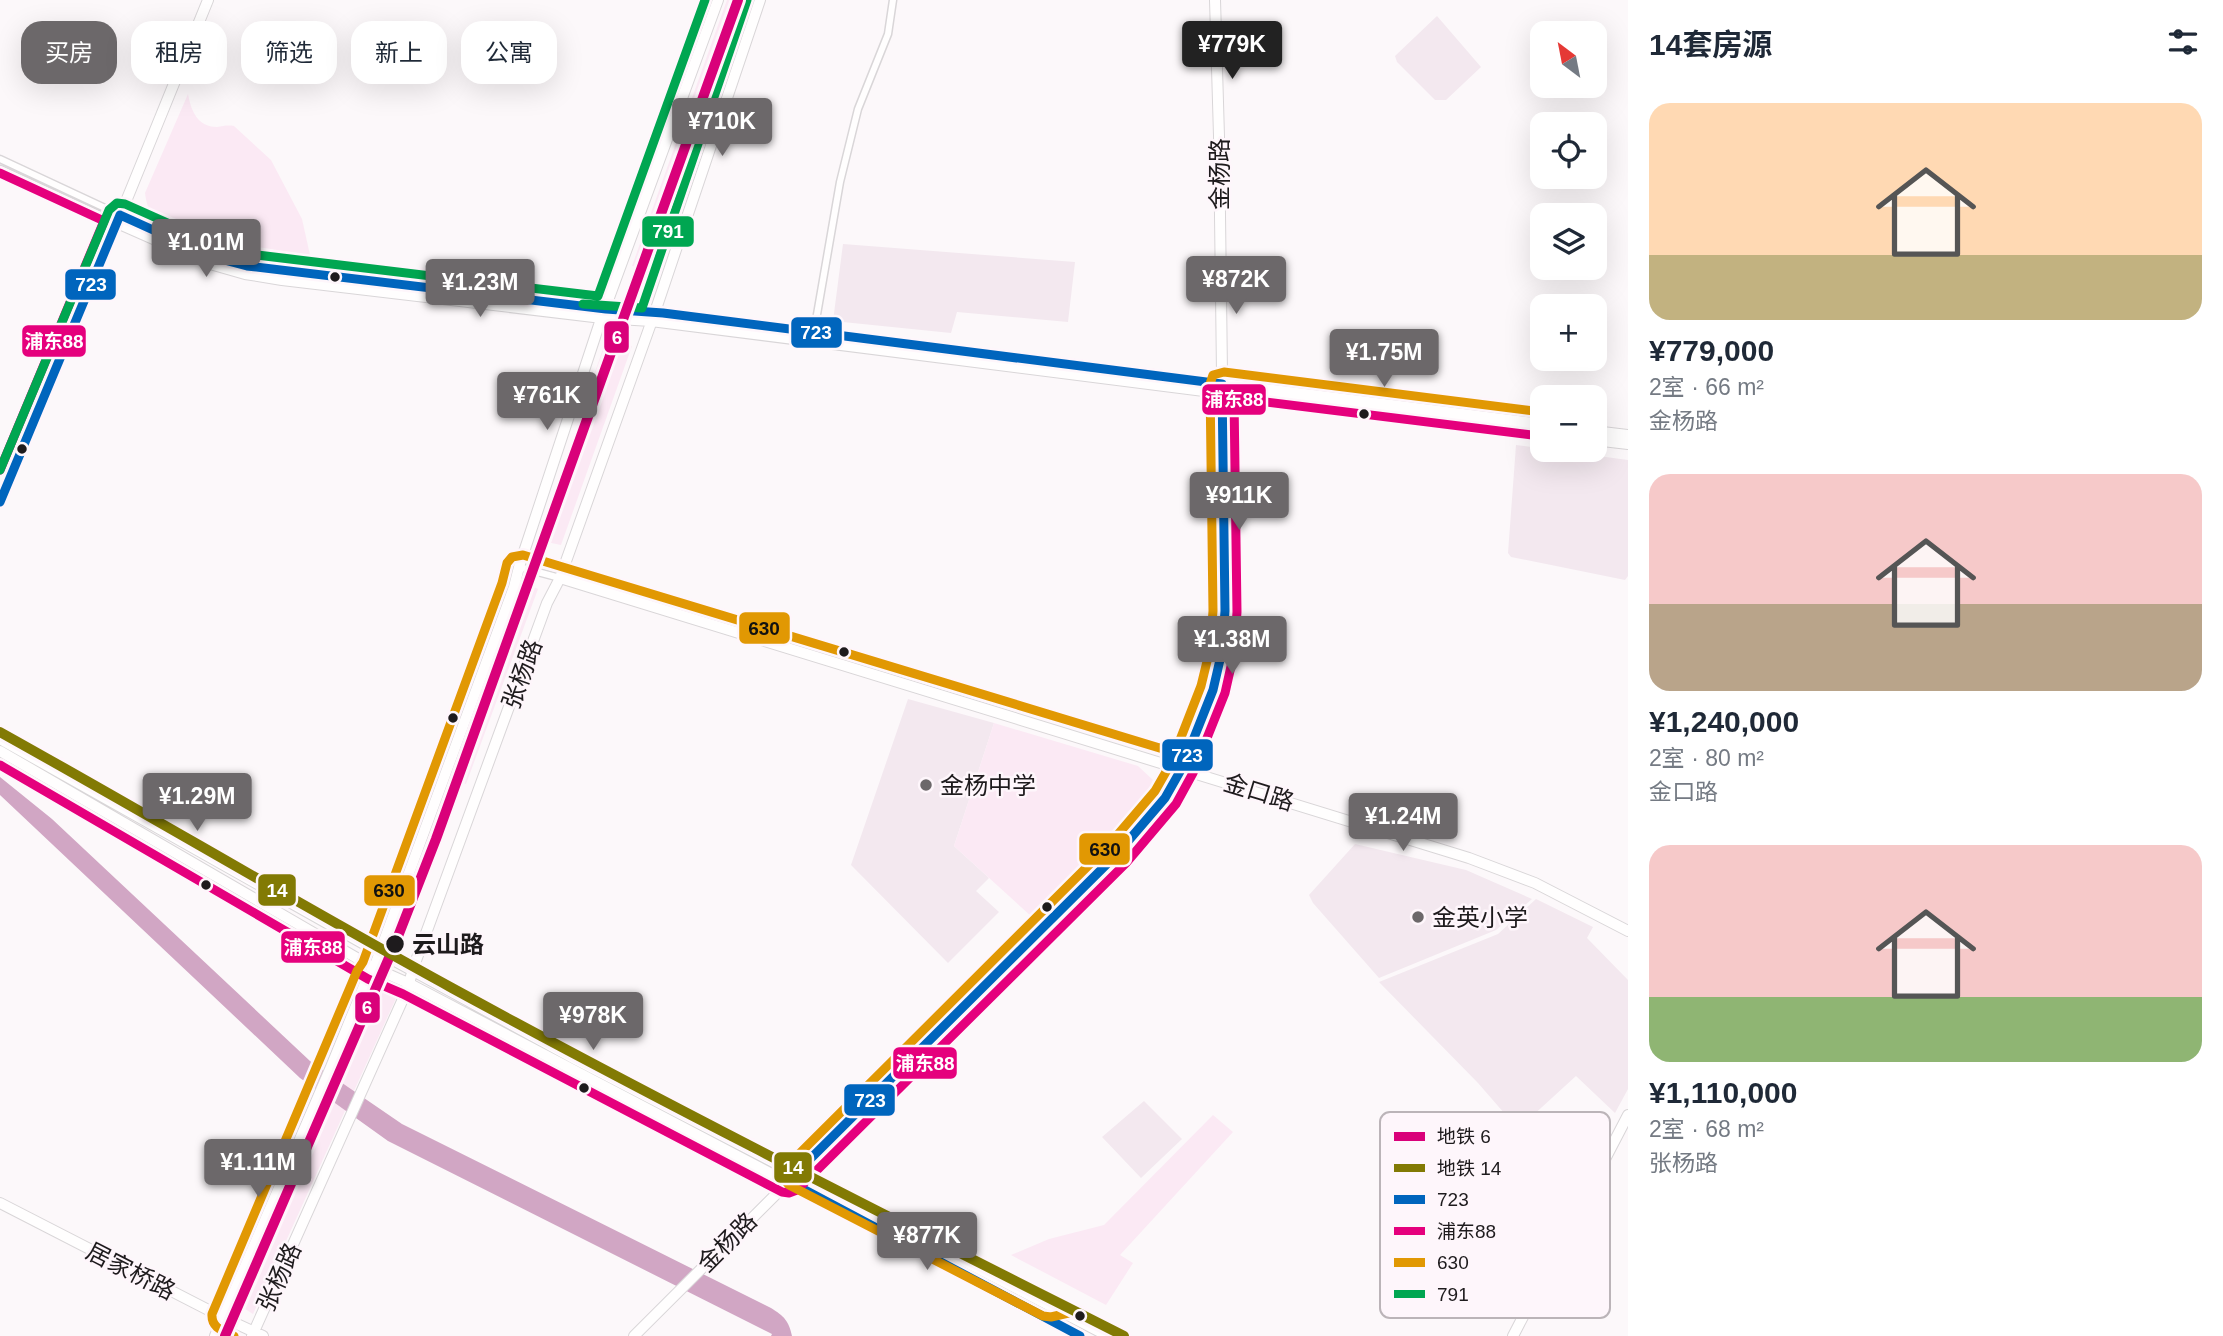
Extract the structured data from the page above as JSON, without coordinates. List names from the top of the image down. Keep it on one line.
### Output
{"streets":{"street":["金杨路","张杨路","金口路","居家桥路"]},"crossings":[["金杨路","金口路"],["张杨路","金口路"],["张杨路","居家桥路"]],"places":["金杨中学","金英小学","云山路"],"lines":["metro line 6","transit line 791","transit line 浦东88","transit line 723","transit line 630","metro line 14"],"legend":["地铁 6","地铁 14","723","浦东88","630","791"],"north":"top left","page":{"heading":"14套房源","map_buttons":["+","−"],"price":["¥779K","¥710K","¥1.01M","¥872K","¥1.23M","¥1.75M","¥761K","¥911K","¥1.38M","¥1.29M","¥1.24M","¥978K","¥1.11M","¥877K"],"chip":["买房","租房","筛选","新上","公寓"],"list":[{"name":"¥779,000","note":"2室 · 66 m² · 金杨路"},{"name":"¥1,240,000","note":"2室 · 80 m² · 金口路"},{"name":"¥1,110,000","note":"2室 · 68 m² · 张杨路"}]}}
